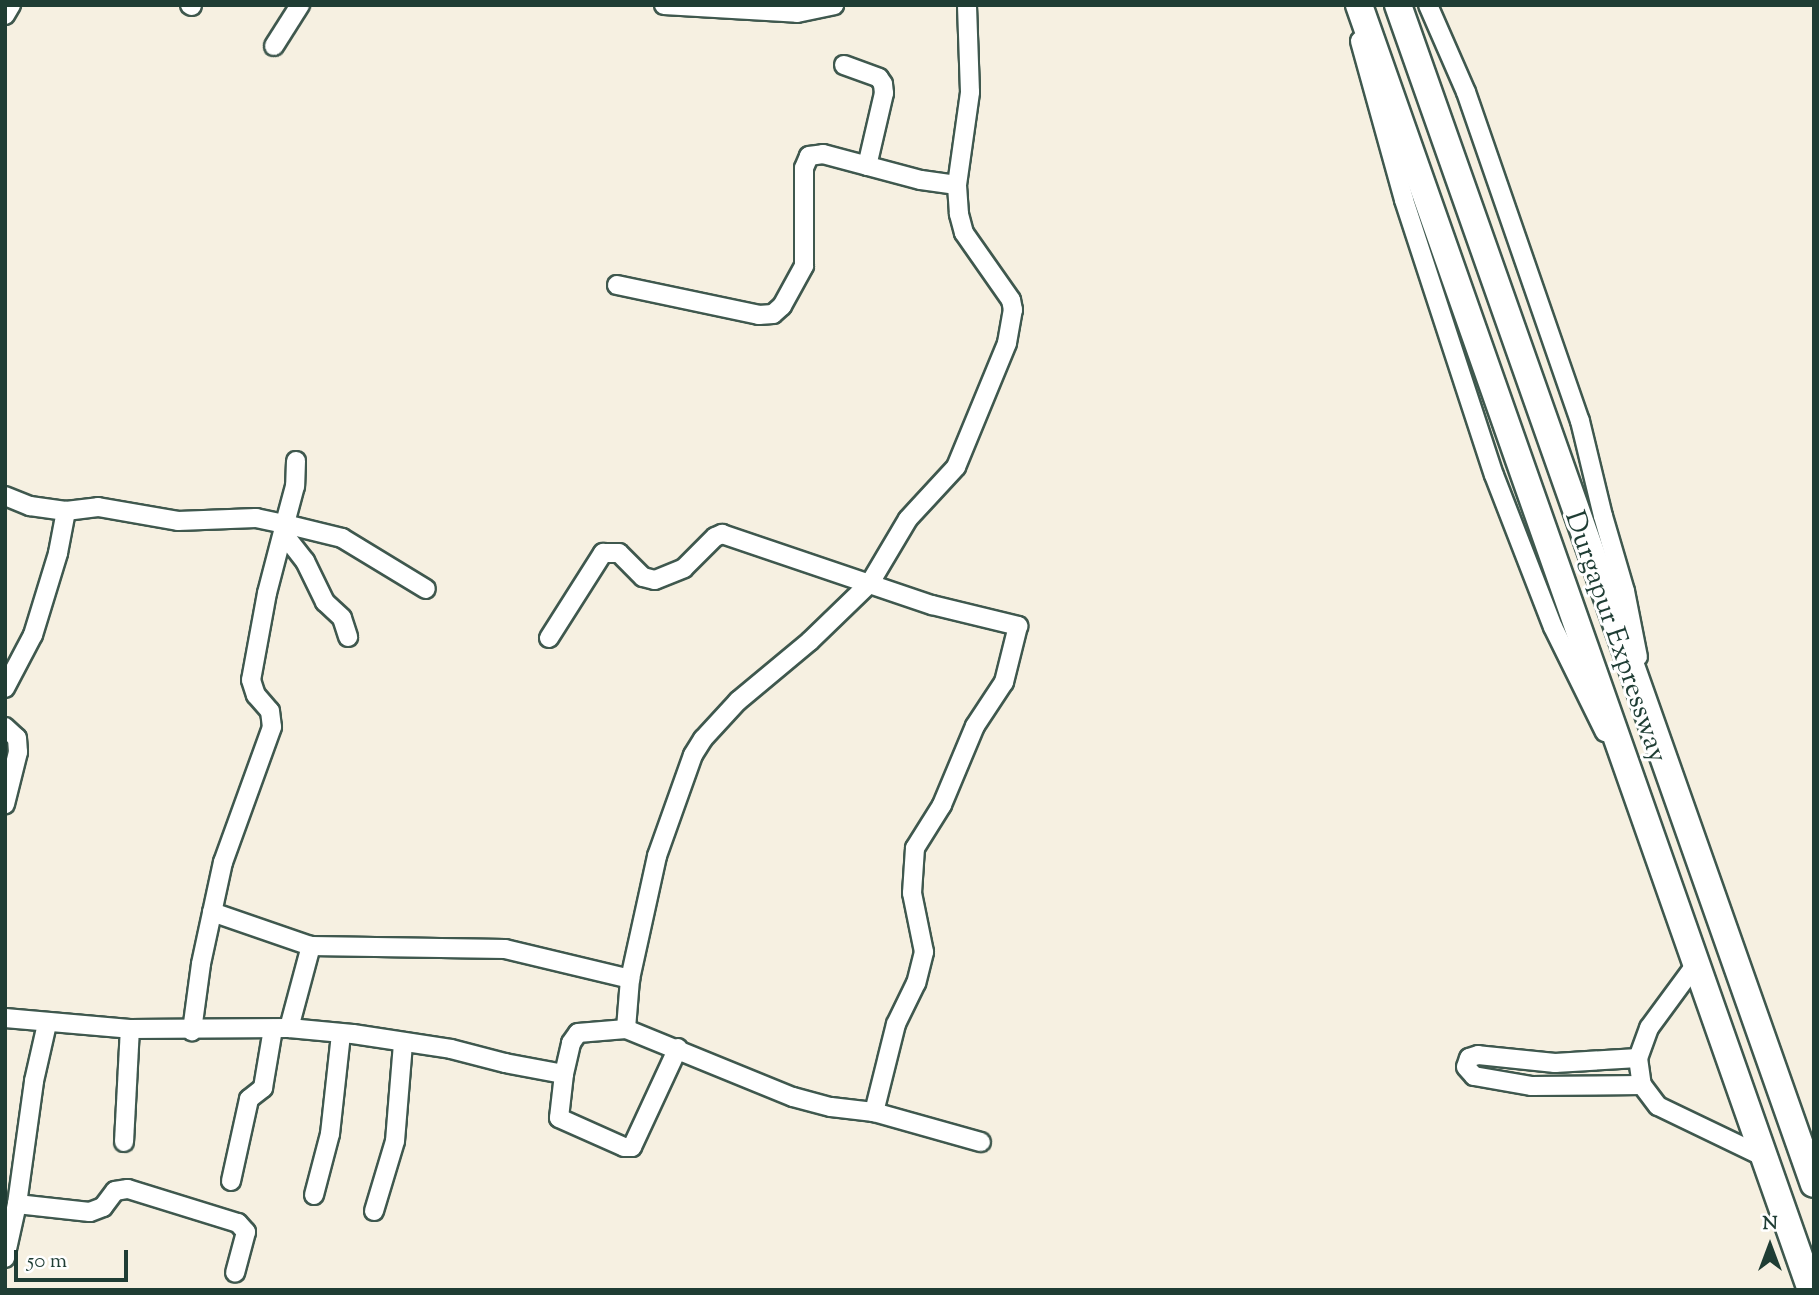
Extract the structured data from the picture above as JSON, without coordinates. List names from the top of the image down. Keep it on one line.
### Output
{"streets":{"highway":["Durgapur Expressway"]},"scale_bar":"50 m","north":"top"}
